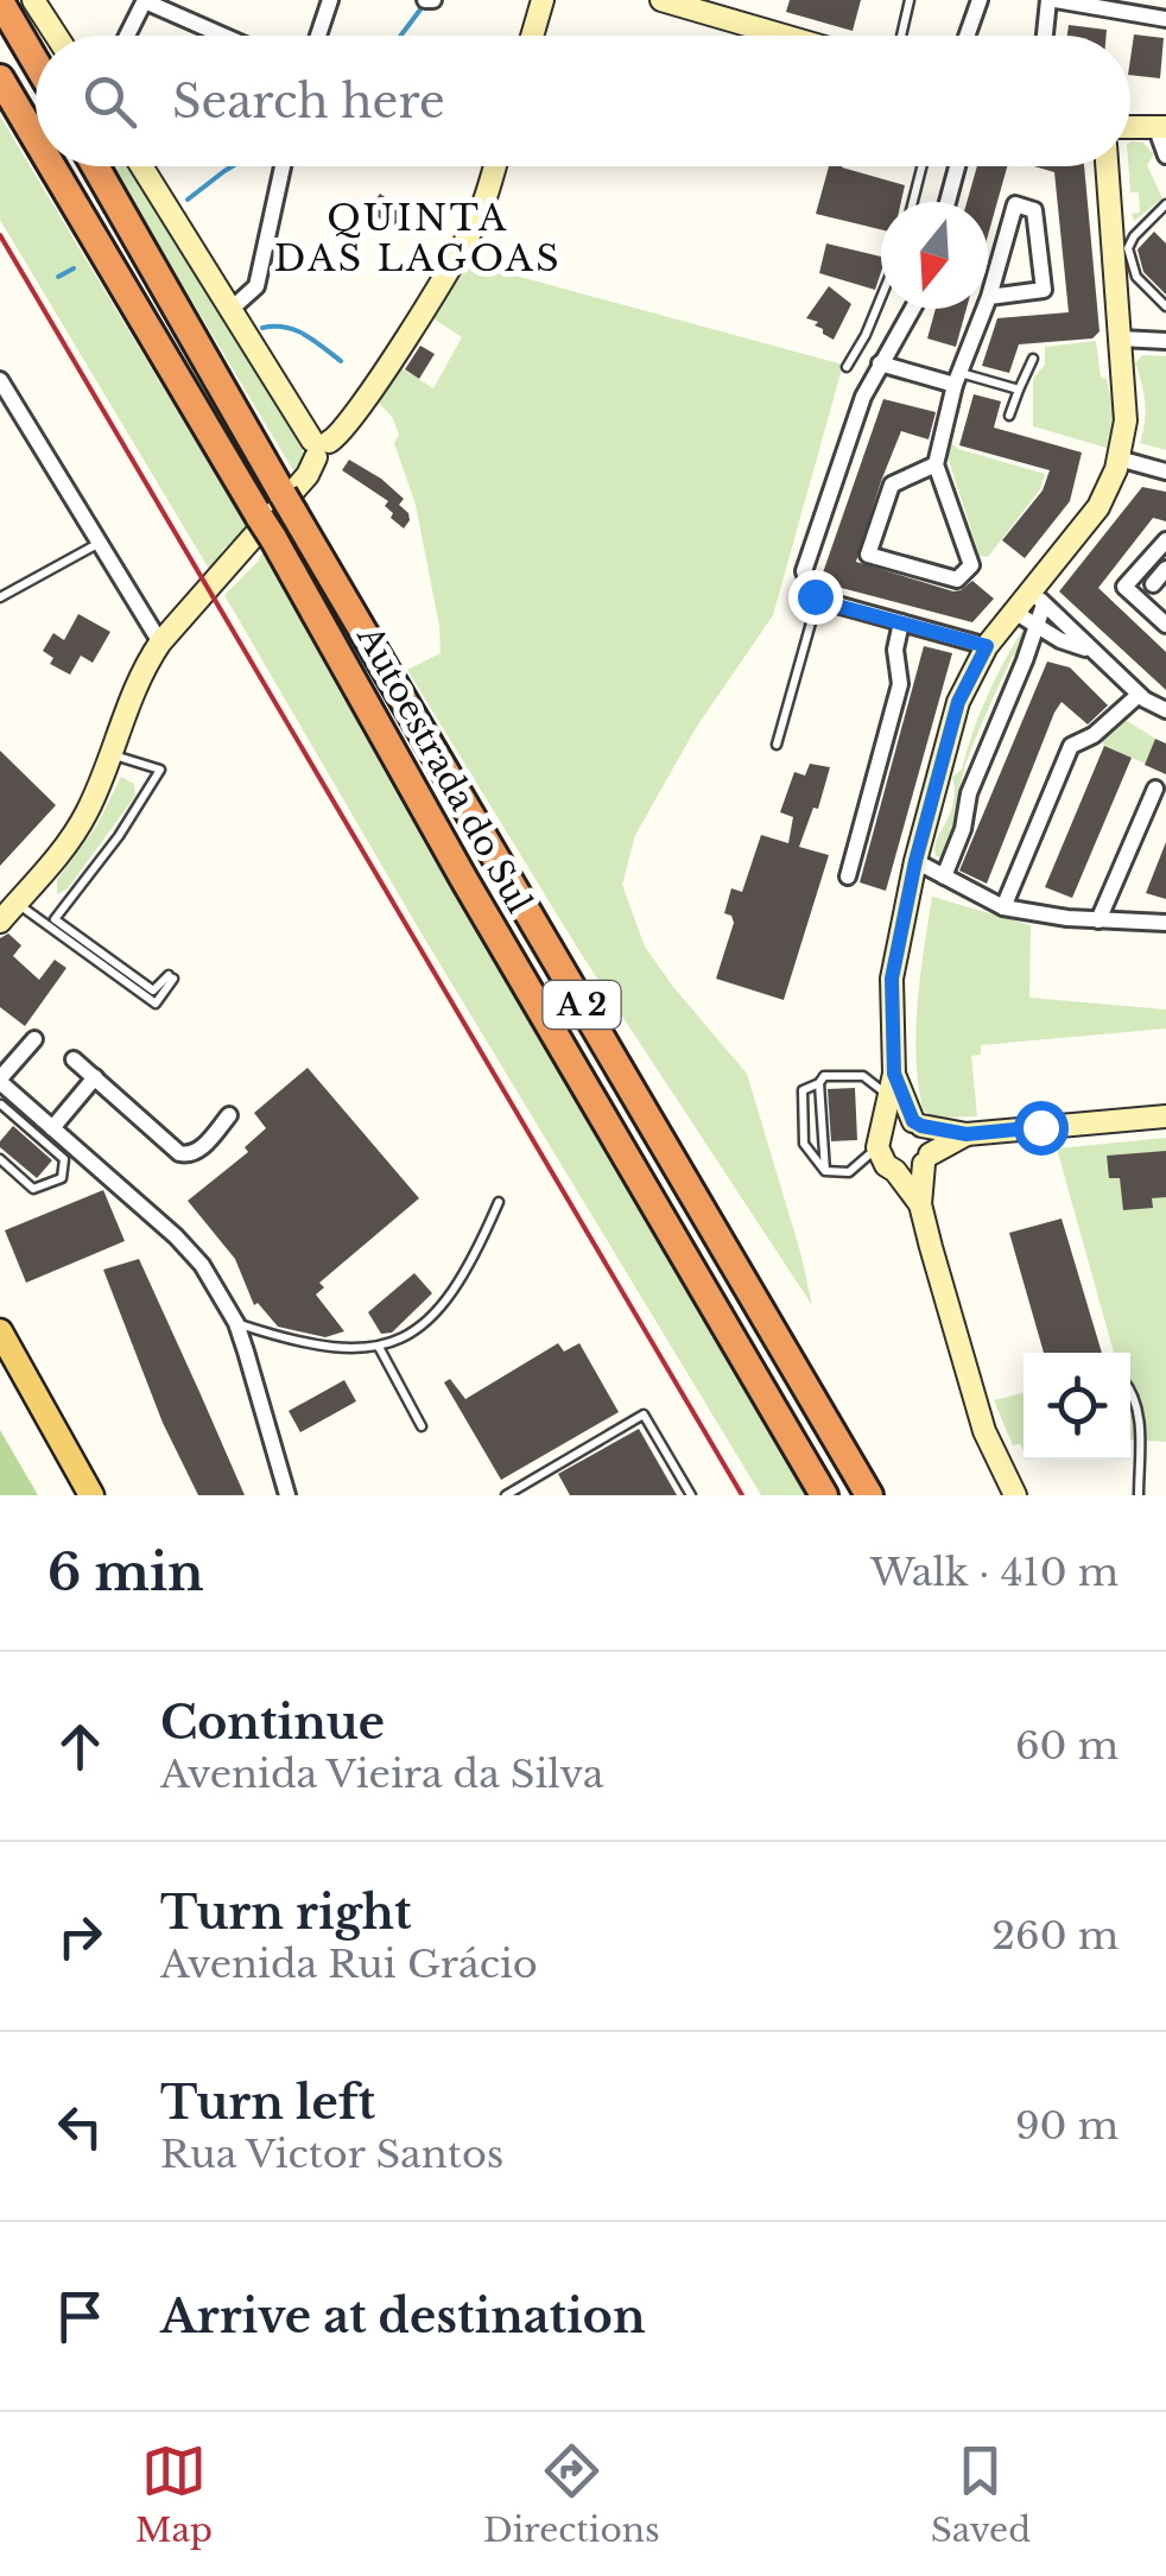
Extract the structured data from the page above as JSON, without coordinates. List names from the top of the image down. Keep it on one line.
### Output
{"streets":{"highway":["Autoestrada do Sul","A 2"]},"districts":["QUINTA DAS LAGOAS"],"north":"bottom","page":{"search":"Search here","heading":["6 min","Walk · 410 m"],"list":[["Continue","Avenida Vieira da Silva","60 m"],["Turn right","Avenida Rui Grácio","260 m"],["Turn left","Rua Victor Santos","90 m"],"Arrive at destination"],"nav":["Map","Directions","Saved"]}}
